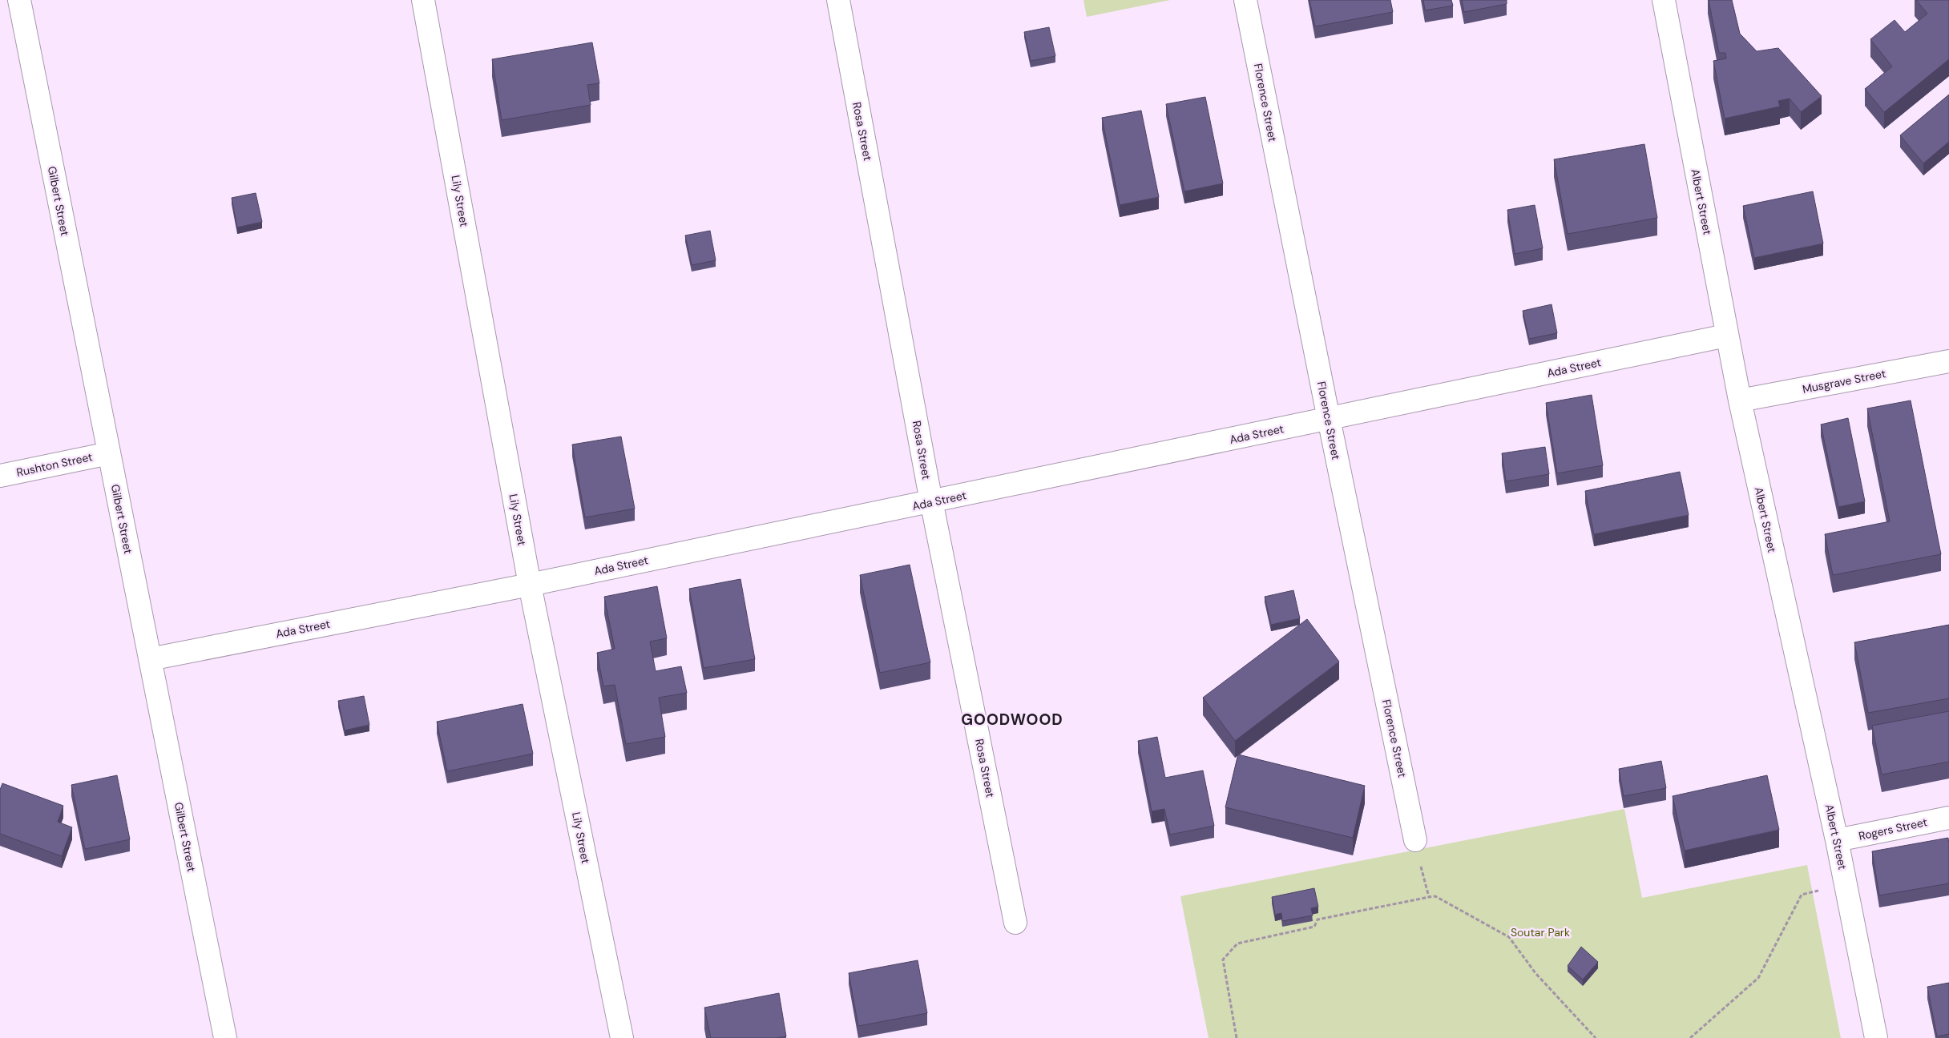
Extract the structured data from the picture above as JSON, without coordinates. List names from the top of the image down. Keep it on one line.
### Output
{"streets":{"street":["Florence Street","Rosa Street","Gilbert Street","Lily Street","Albert Street","Ada Street","Musgrave Street","Rushton Street","Rogers Street"]},"crossings":[["Florence Street","Ada Street"],["Rosa Street","Ada Street"],["Gilbert Street","Ada Street"],["Gilbert Street","Rushton Street"],["Lily Street","Ada Street"],["Albert Street","Ada Street"],["Albert Street","Musgrave Street"],["Albert Street","Rogers Street"]],"districts":["GOODWOOD"],"parks":["Soutar Park"]}
